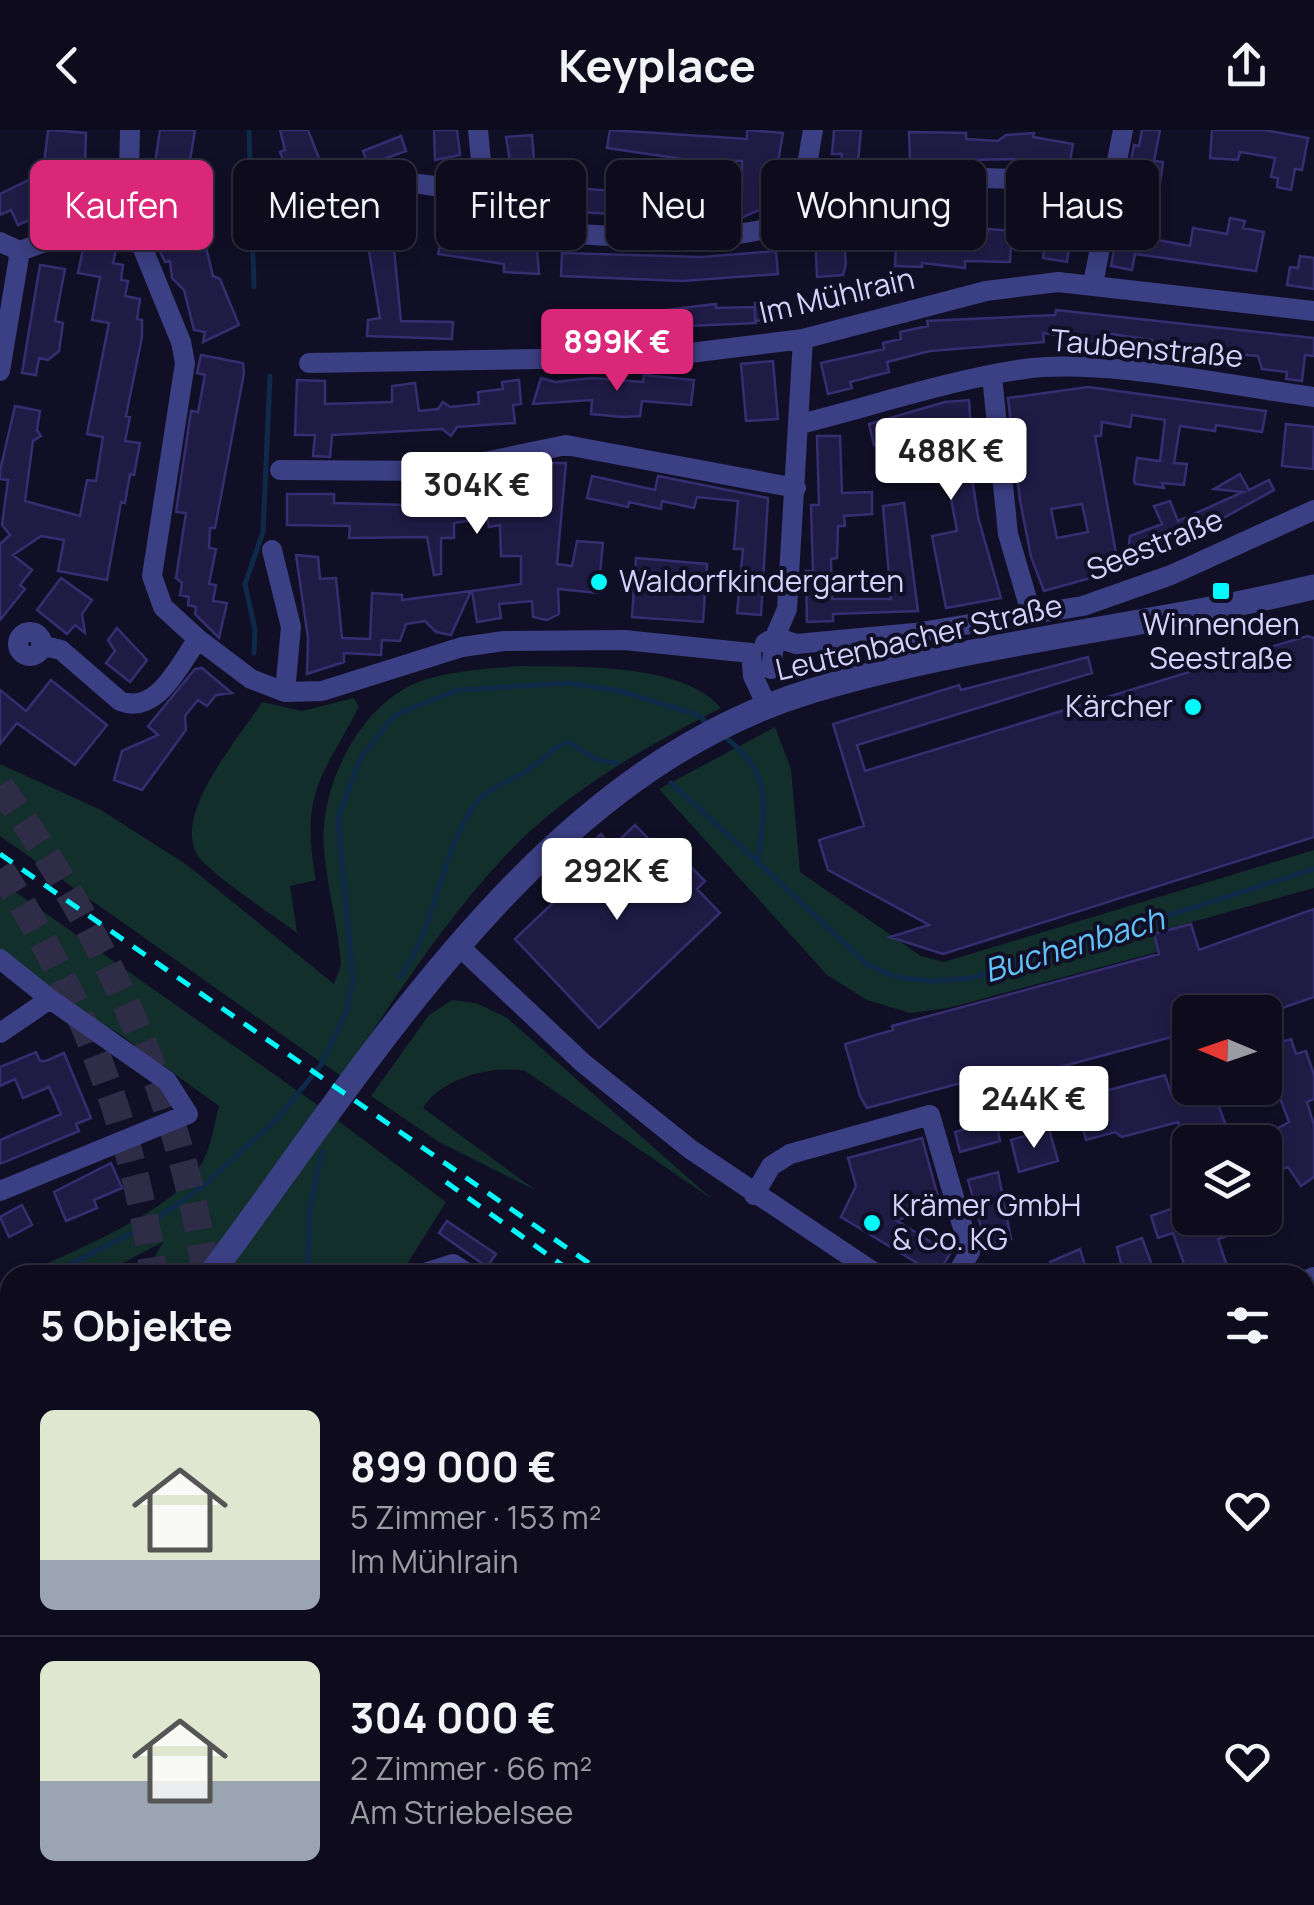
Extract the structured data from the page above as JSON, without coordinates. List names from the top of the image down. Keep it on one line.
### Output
{"streets":{"street":["Im Mühlrain","Taubenstraße","Seestraße","Leutenbacher Straße"]},"water":["Buchenbach"],"places":{"other":["Waldorfkindergarten","Kärcher","Krämer GmbH & Co. KG"],"transit":["Winnenden Seestraße"]},"north":"left","page":{"header":"Keyplace","chip":["Kaufen","Mieten","Filter","Neu","Wohnung","Haus"],"price":["899K €","488K €","304K €","292K €","244K €"],"heading":"5 Objekte","list":[{"name":"899 000 €","note":"5 Zimmer · 153 m² · Im Mühlrain"},{"name":"304 000 €","note":"2 Zimmer · 66 m² · Am Striebelsee"}]}}
